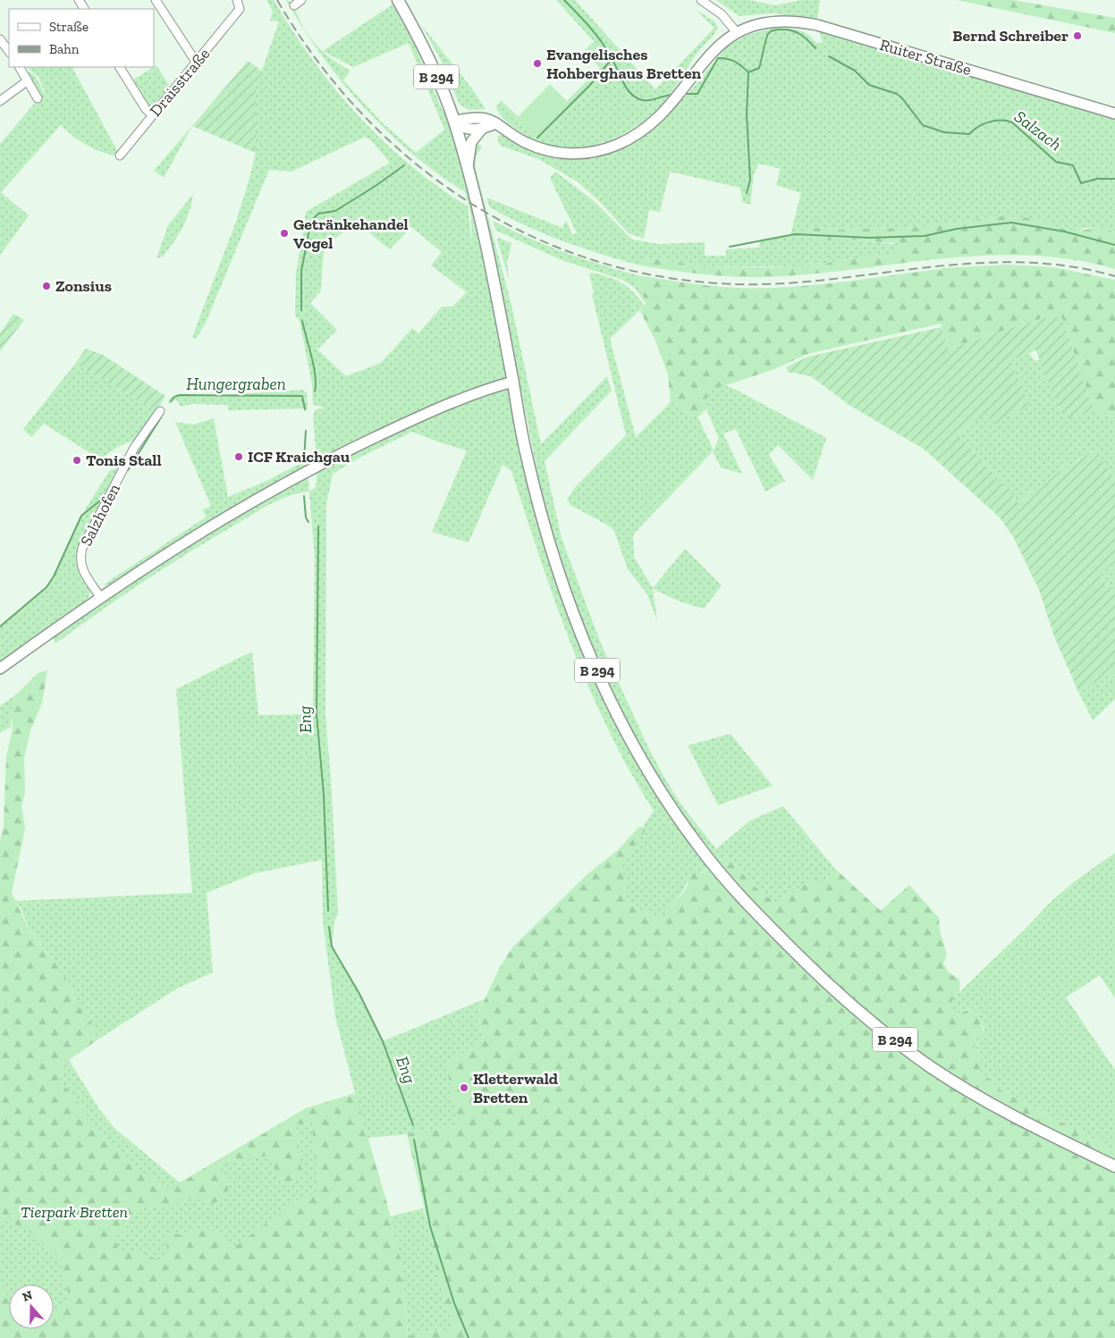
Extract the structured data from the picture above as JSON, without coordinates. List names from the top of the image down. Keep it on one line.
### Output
{"streets":{"main road":["B 294"],"street":["Ruiter Straße","Draisstraße","Salzhofen"]},"crossings":[["Ruiter Straße","B 294"]],"water":["Salzach","Hungergraben","Eng"],"parks":["Tierpark Bretten"],"places":["Bernd Schreiber","Evangelisches Hohberghaus Bretten","Getränkehandel Vogel","Zonsius","ICF Kraichgau","Tonis Stall","Kletterwald Bretten"],"legend":["Straße","Bahn"],"north":"top"}
